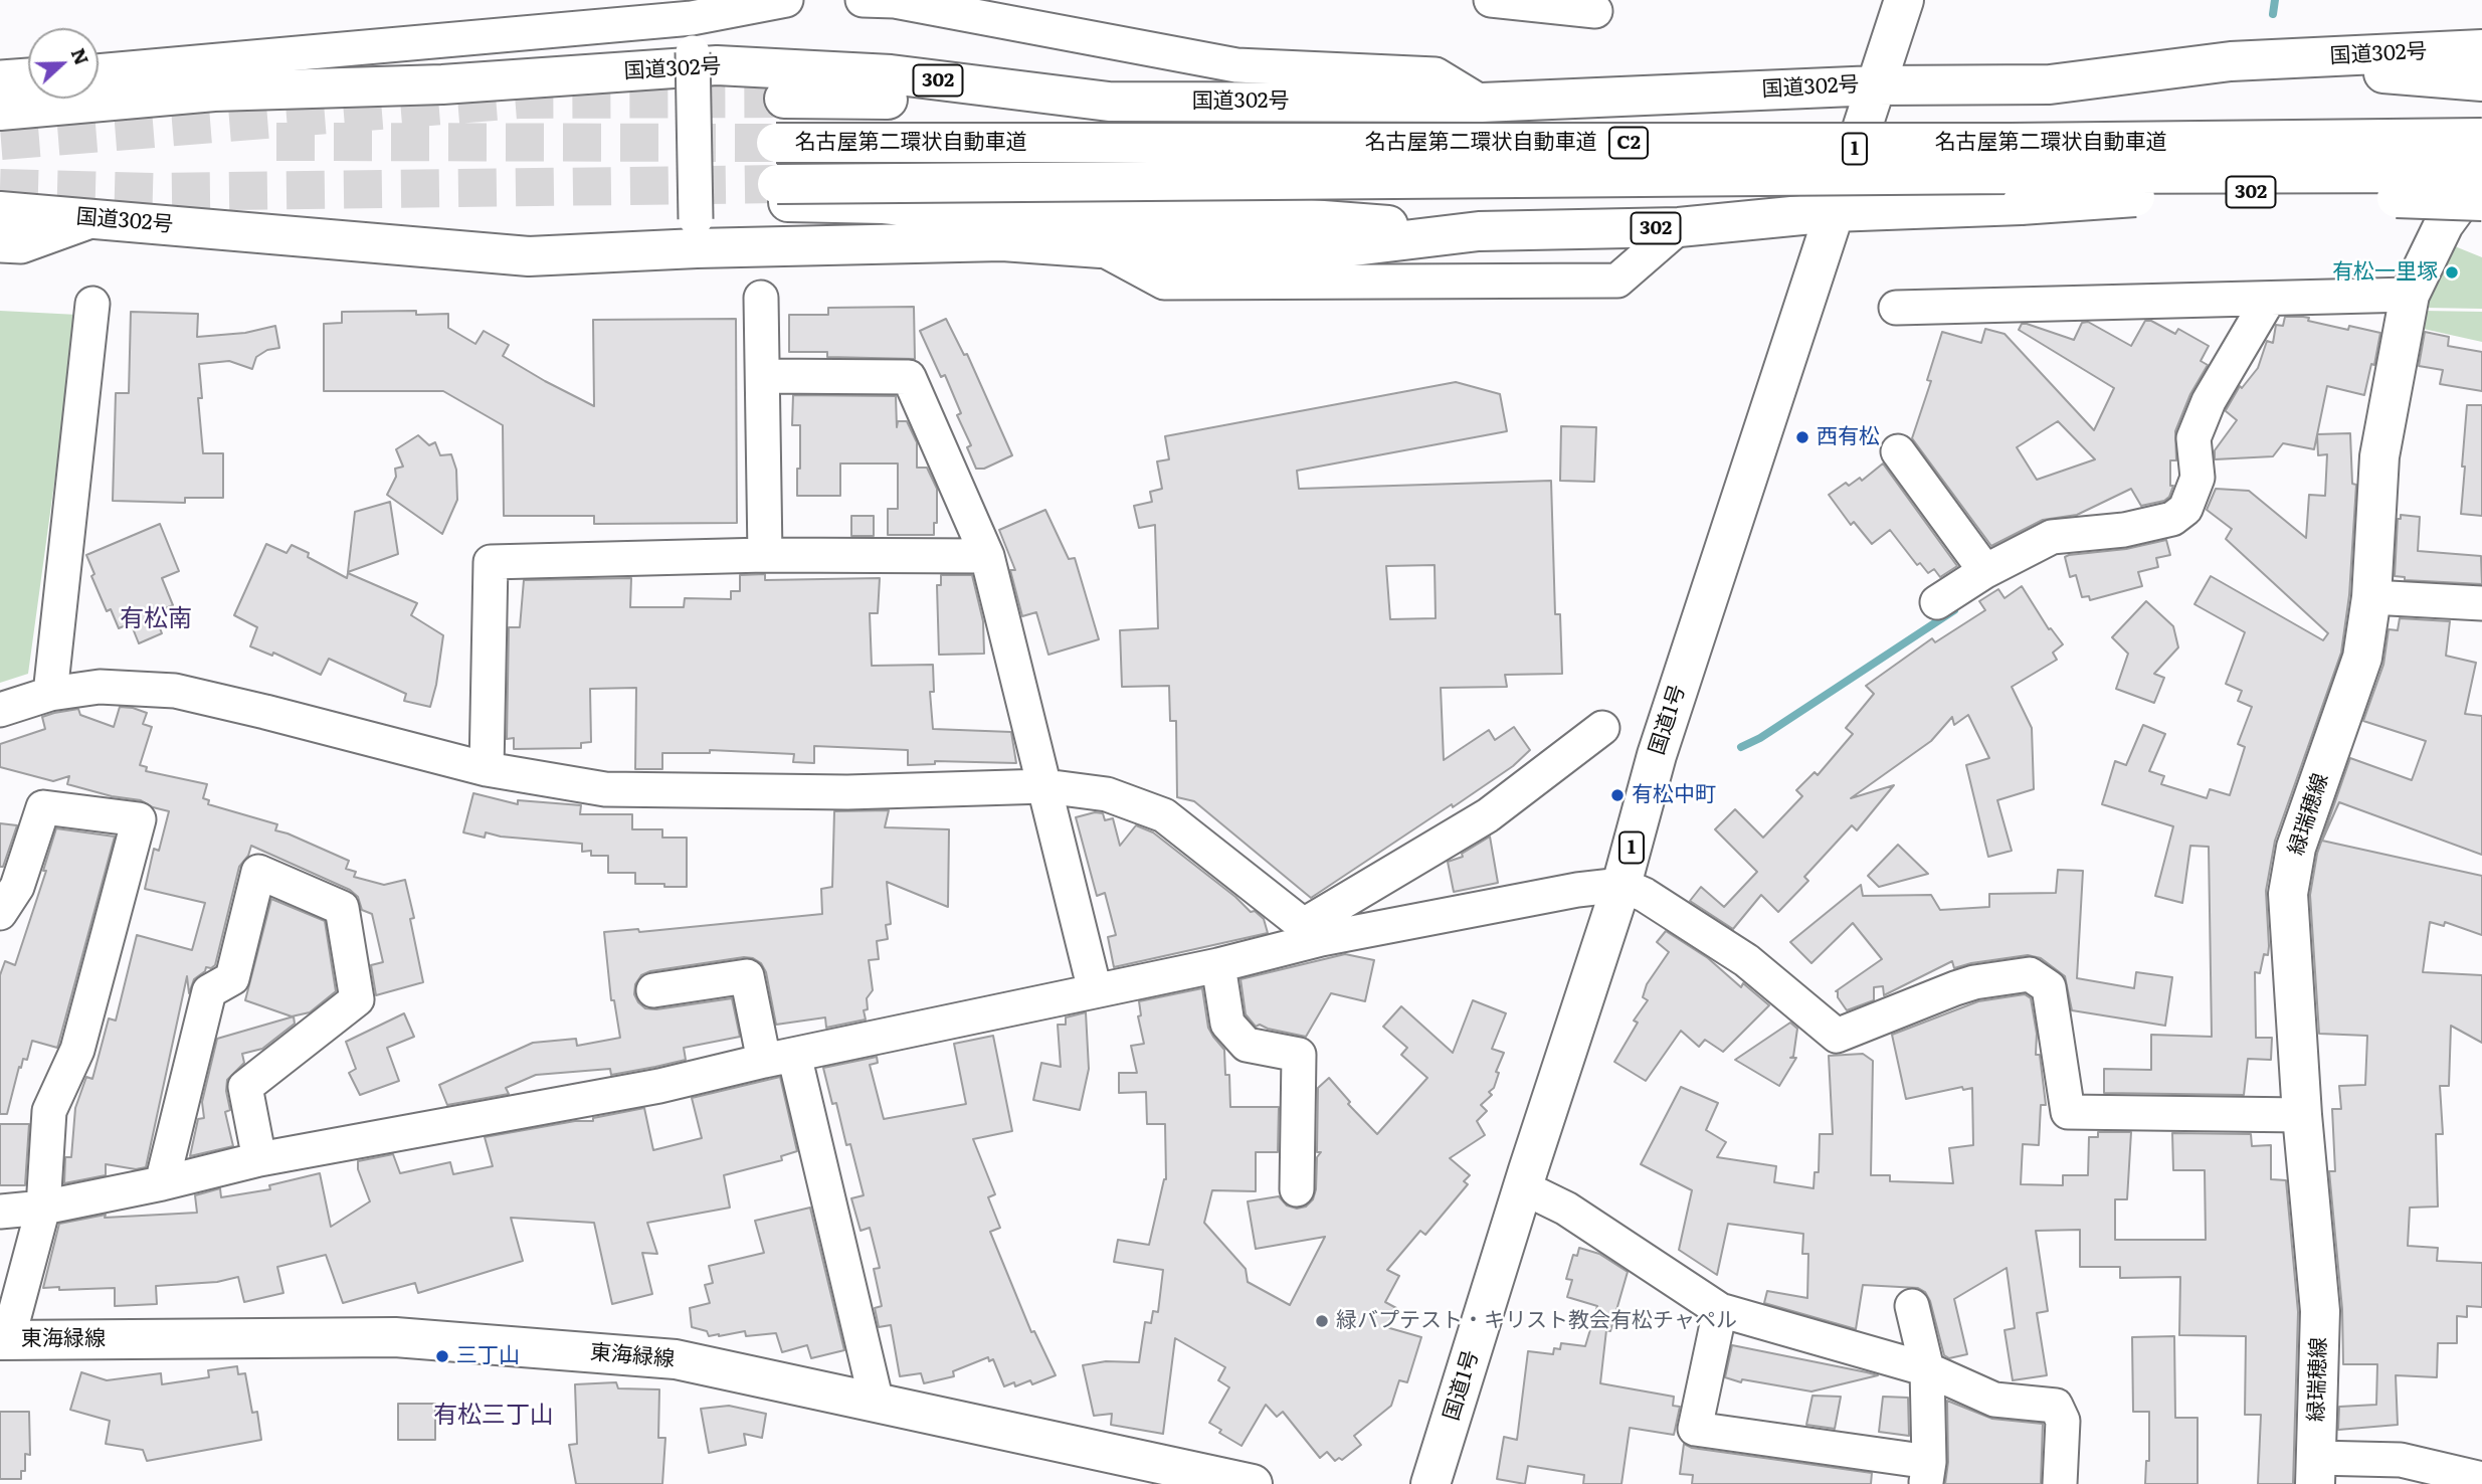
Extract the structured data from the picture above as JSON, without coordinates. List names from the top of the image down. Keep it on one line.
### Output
{"streets":{"main road":["国道302号","302","名古屋第二環状自動車道","C2","1","国道1号","緑瑞穂線","東海緑線"]},"crossings":[["国道302号","名古屋第二環状自動車道"],["国道302号","国道1号"],["名古屋第二環状自動車道","緑瑞穂線"]],"districts":["有松南","有松三丁山"],"places":["有松一里塚","西有松","有松中町","緑バプテスト・キリスト教会有松チャペル","三丁山"],"north":"right"}
